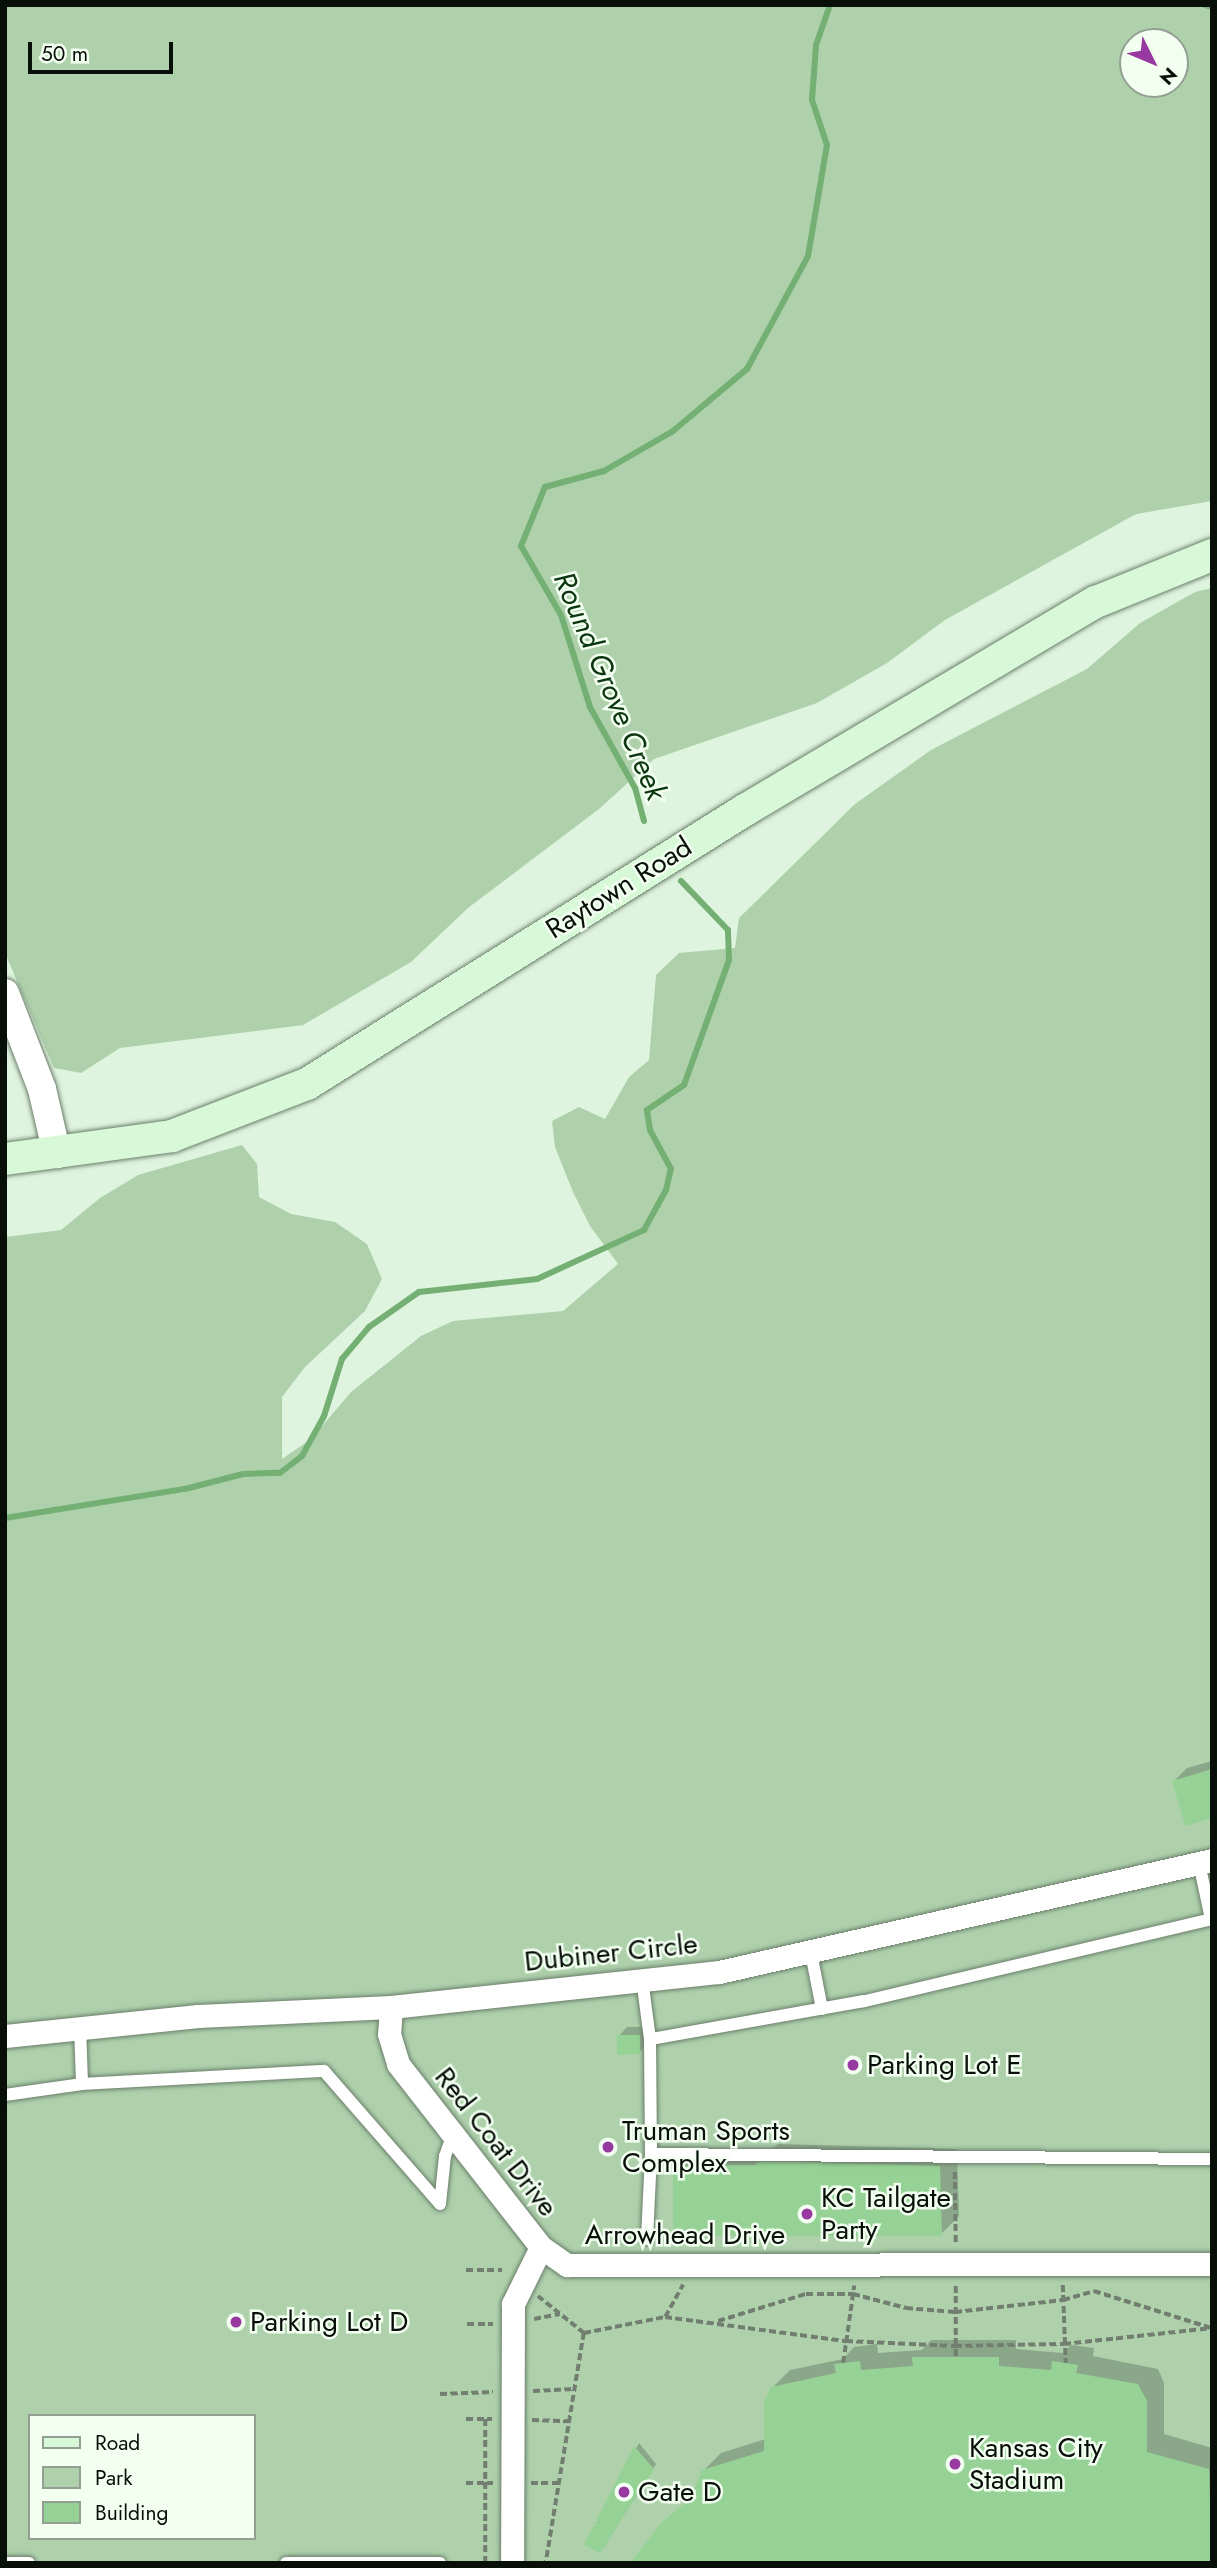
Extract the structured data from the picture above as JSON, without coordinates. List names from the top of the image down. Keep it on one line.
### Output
{"streets":{"main road":["Raytown Road"],"street":["Dubiner Circle","Red Coat Drive","Arrowhead Drive"]},"crossings":[["Dubiner Circle","Red Coat Drive"],["Red Coat Drive","Arrowhead Drive"]],"water":["Round Grove Creek"],"places":["Parking Lot E","Truman Sports Complex","KC Tailgate Party","Parking Lot D","Kansas City Stadium","Gate D"],"legend":["Road","Park","Building"],"scale_bar":"50 m","north":"bottom right"}
